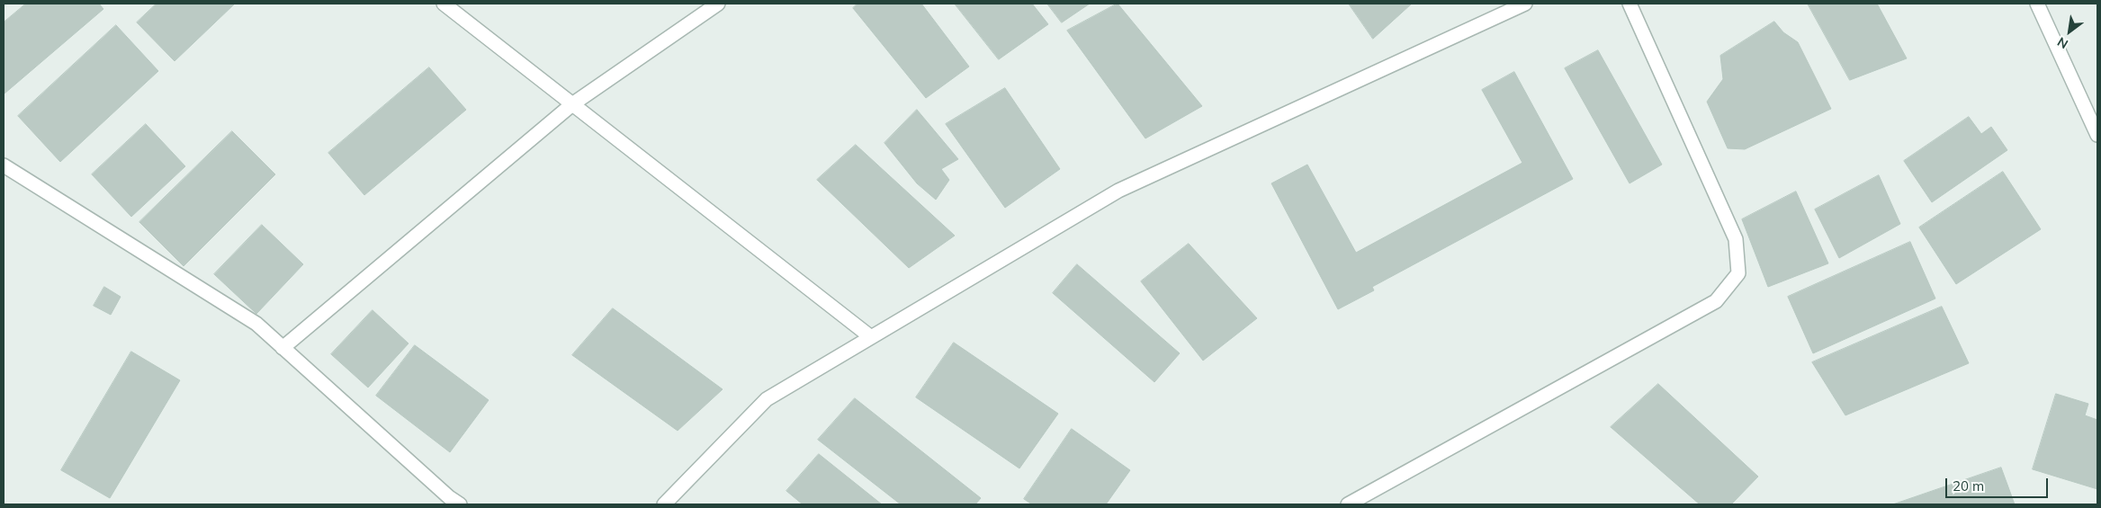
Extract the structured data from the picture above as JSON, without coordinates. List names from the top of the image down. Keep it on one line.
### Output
{"scale_bar":"20 m","north":"bottom left"}
